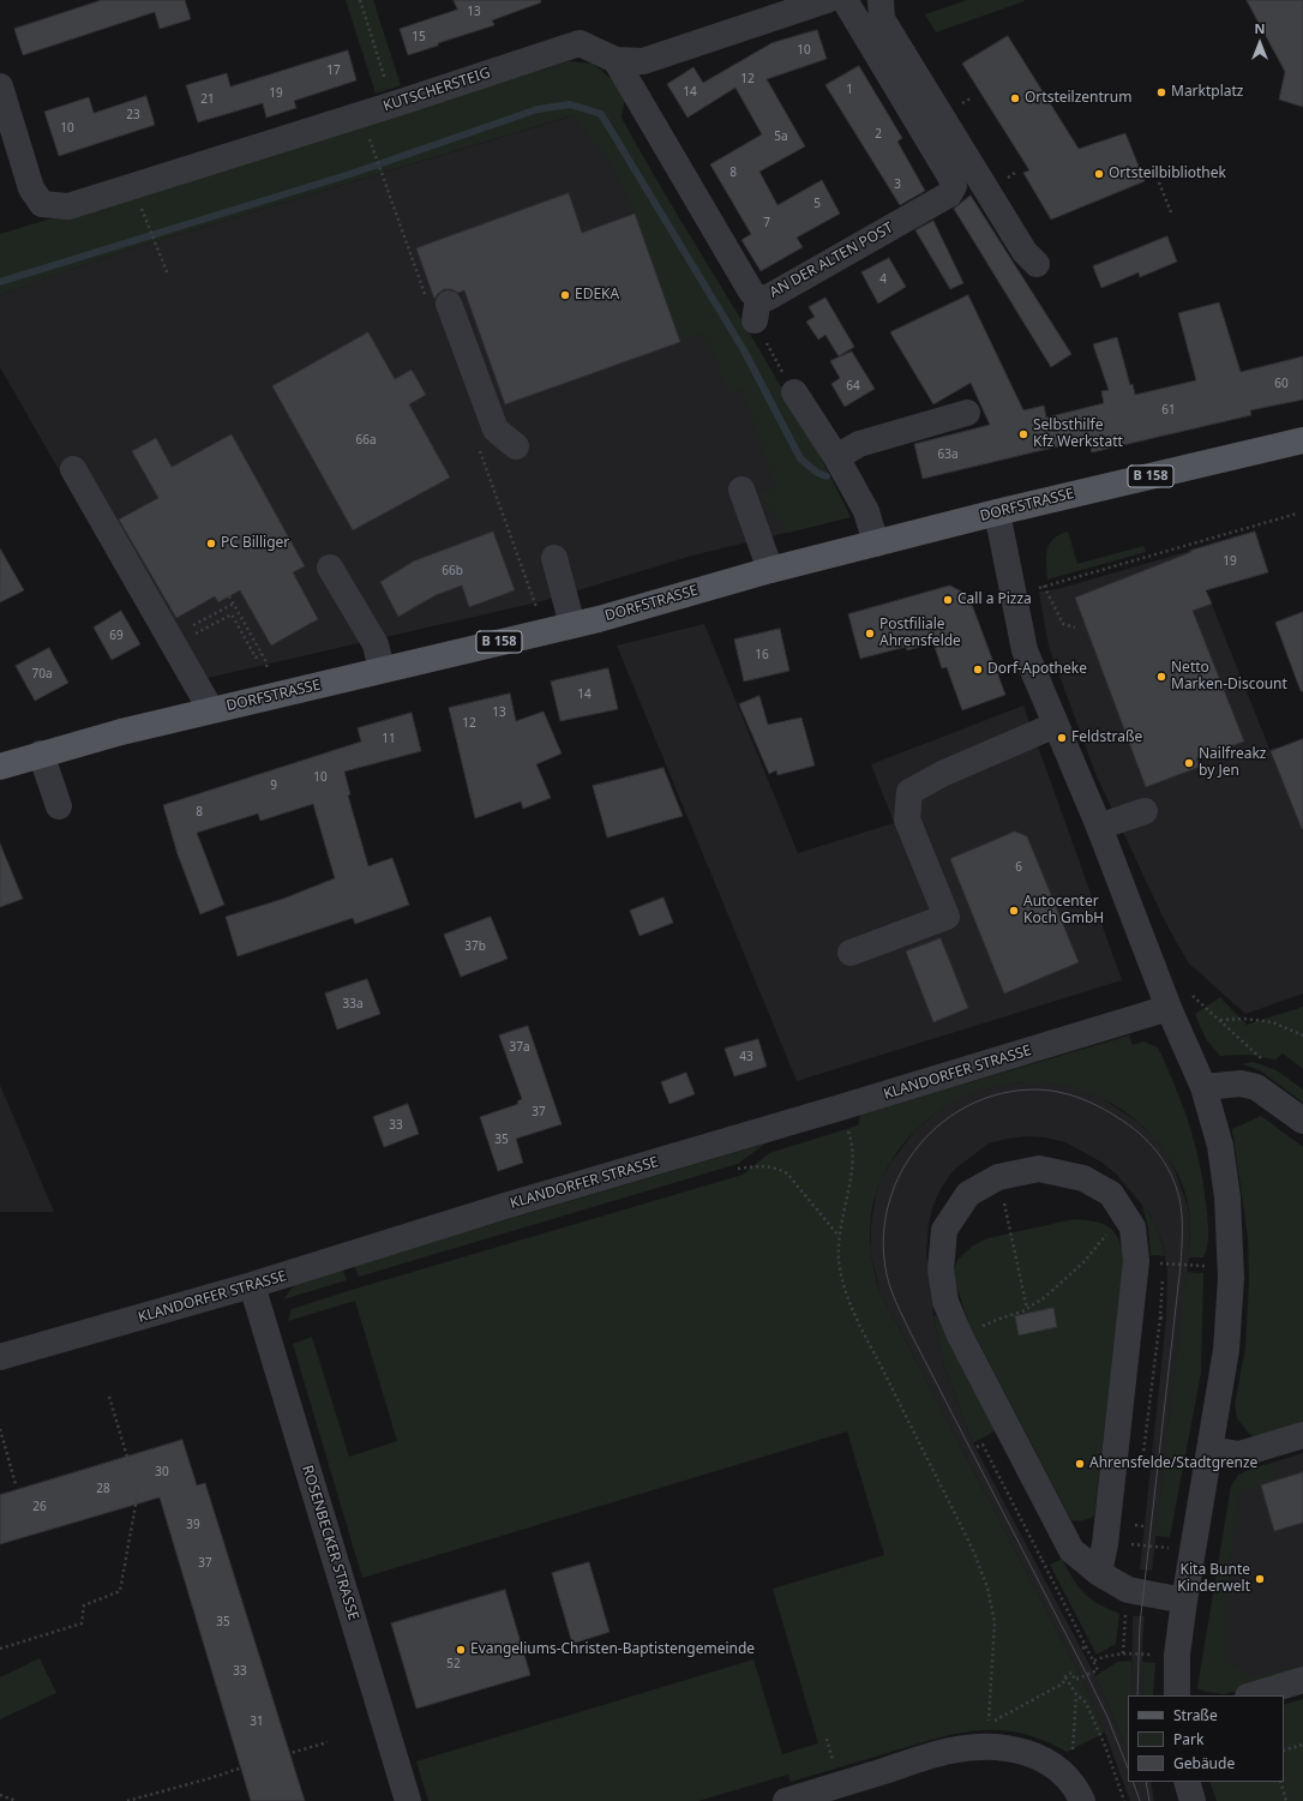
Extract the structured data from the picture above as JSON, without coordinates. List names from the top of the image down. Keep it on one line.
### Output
{"streets":{"main road":["B 158","DORFSTRASSE"],"street":["KUTSCHERSTEIG","AN DER ALTEN POST","KLANDORFER STRASSE","ROSENBECKER STRASSE"]},"crossings":[["KUTSCHERSTEIG","AN DER ALTEN POST"],["KLANDORFER STRASSE","ROSENBECKER STRASSE"]],"places":["Marktplatz","Ortsteilzentrum","Ortsteilbibliothek","EDEKA","Selbsthilfe Kfz Werkstatt","PC Billiger","Call a Pizza","Postfiliale Ahrensfelde","Dorf-Apotheke","Netto Marken-Discount","Feldstraße","Nailfreakz by Jen","Autocenter Koch GmbH","Ahrensfelde/Stadtgrenze","Kita Bunte Kinderwelt","Evangeliums-Christen-Baptistengemeinde"],"house_numbers":["13","15","10","17","12","1","14","19","21","23","10","2","5a","8","3","5","7","4","60","64","61","66a","63a","19","66b","69","16","70a","14","13","12","11","10","9","8","6","37b","33a","37a","43","37","33","35","30","28","26","39","37","35","52","33","31"],"legend":["Straße","Park","Gebäude"],"north":"top"}
